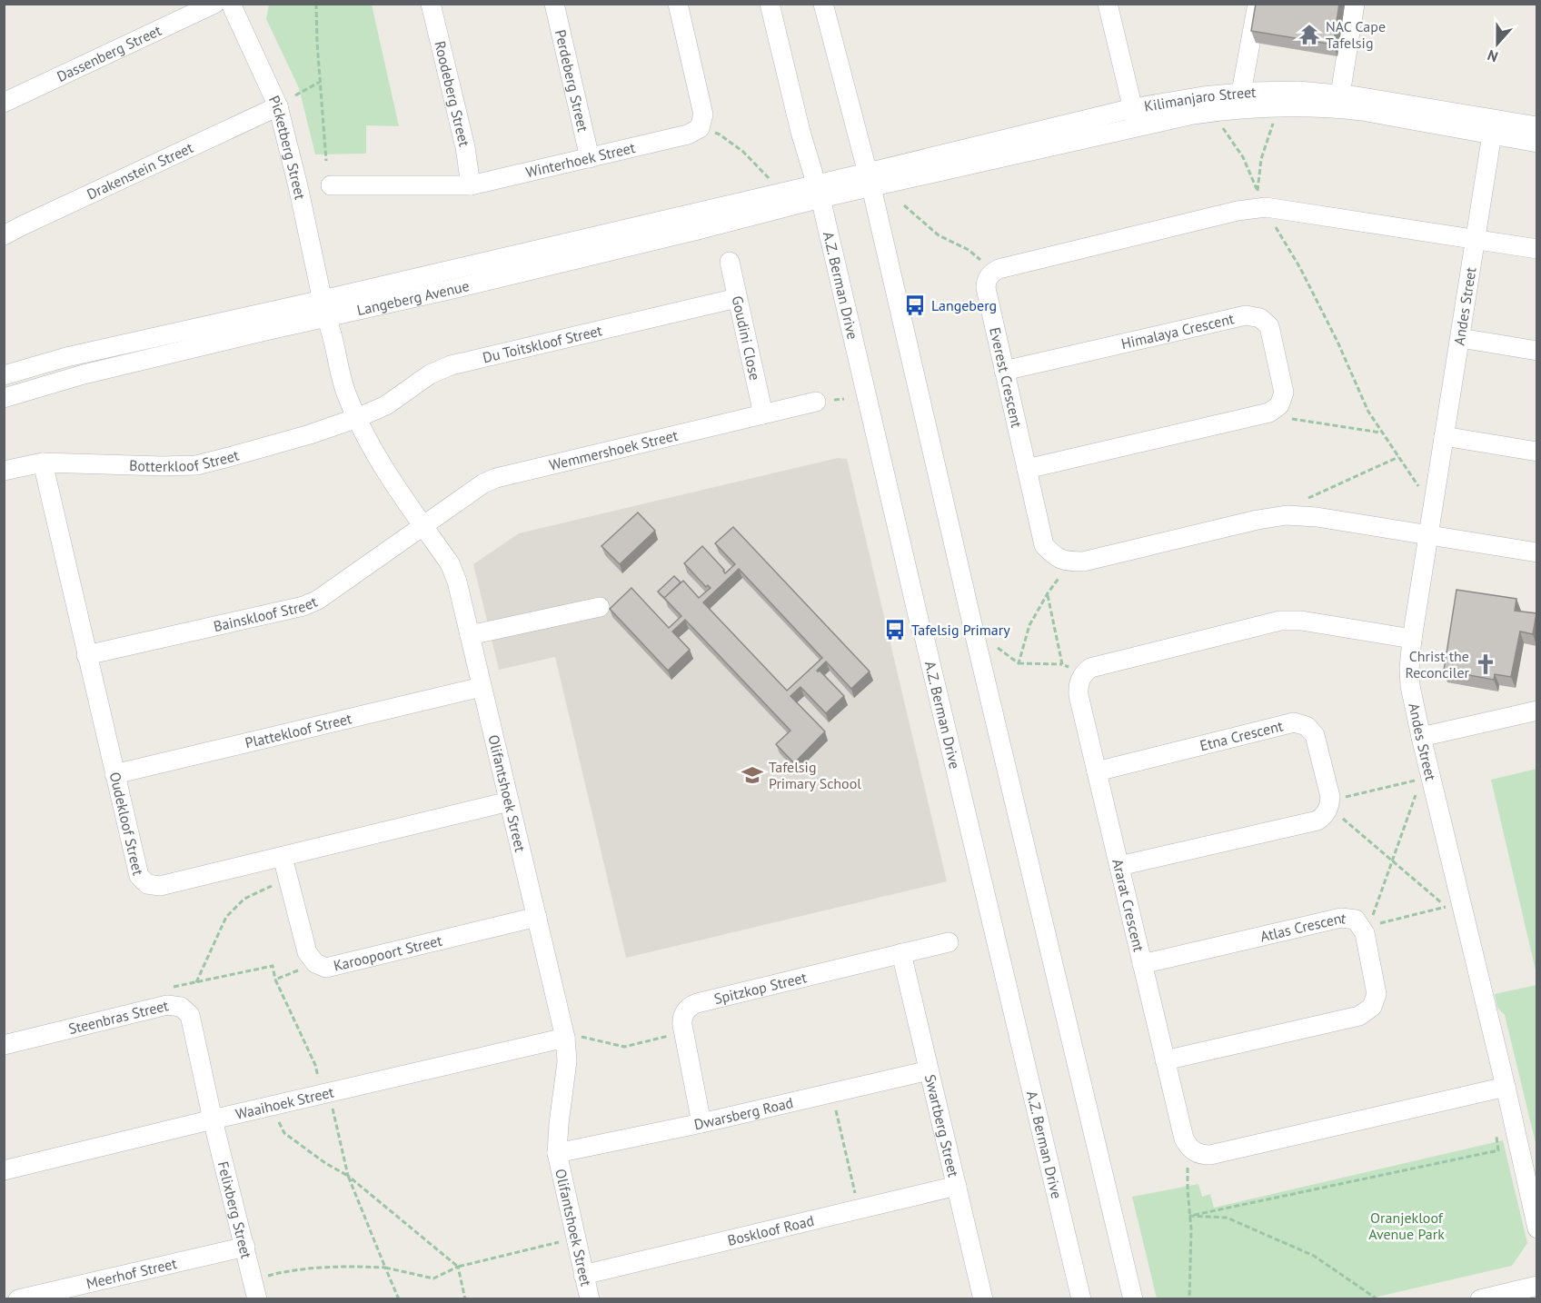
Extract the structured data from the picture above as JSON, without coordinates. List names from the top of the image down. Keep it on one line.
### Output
{"streets":{"street":["Dassenberg Street","Perdeberg Street","Roodeberg Street","Kilimanjaro Street","Picketberg Street","Winterhoek Street","Drakenstein Street","A.Z. Berman Drive","Langeberg Avenue","Andes Street","Himalaya Crescent","Goudini Close","Du Toitskloof Street","Everest Crescent","Wemmershoek Street","Botterkloof Street","Bainskloof Street","Plattekloof Street","Etna Crescent","Olifantshoek Street","Oudekloof Street","Ararat Crescent","Atlas Crescent","Karoopoort Street","Spitzkop Street","Steenbras Street","Waaihoek Street","Dwarsberg Road","Swartberg Street","Felixberg Street","Boskloof Road","Meerhof Street"]},"crossings":[["Perdeberg Street","Winterhoek Street"],["Roodeberg Street","Winterhoek Street"],["Kilimanjaro Street","A.Z. Berman Drive"],["Kilimanjaro Street","Langeberg Avenue"],["Kilimanjaro Street","Andes Street"],["Picketberg Street","Drakenstein Street"],["Picketberg Street","Langeberg Avenue"],["Picketberg Street","Olifantshoek Street"],["A.Z. Berman Drive","Langeberg Avenue"],["Langeberg Avenue","Olifantshoek Street"],["Andes Street","Everest Crescent"],["Himalaya Crescent","Everest Crescent"],["Goudini Close","Du Toitskloof Street"],["Goudini Close","Wemmershoek Street"],["Du Toitskloof Street","Botterkloof Street"],["Du Toitskloof Street","Olifantshoek Street"],["Wemmershoek Street","Bainskloof Street"],["Wemmershoek Street","Olifantshoek Street"],["Botterkloof Street","Olifantshoek Street"],["Botterkloof Street","Oudekloof Street"],["Bainskloof Street","Olifantshoek Street"],["Bainskloof Street","Oudekloof Street"],["Plattekloof Street","Olifantshoek Street"],["Plattekloof Street","Oudekloof Street"],["Etna Crescent","Ararat Crescent"],["Olifantshoek Street","Oudekloof Street"],["Olifantshoek Street","Karoopoort Street"],["Olifantshoek Street","Waaihoek Street"],["Olifantshoek Street","Dwarsberg Road"],["Olifantshoek Street","Boskloof Road"],["Oudekloof Street","Karoopoort Street"],["Ararat Crescent","Atlas Crescent"],["Spitzkop Street","Swartberg Street"],["Steenbras Street","Waaihoek Street"],["Steenbras Street","Felixberg Street"],["Waaihoek Street","Felixberg Street"],["Dwarsberg Road","Swartberg Street"],["Swartberg Street","Boskloof Road"],["Felixberg Street","Meerhof Street"]],"parks":["Oranjekloof Avenue Park"],"places":{"temple":["NAC Cape Tafelsig"],"bus stop":["Langeberg","Tafelsig Primary"],"church":["Christ the Reconciler"],"school or university":["Tafelsig Primary School"]},"north":"bottom"}
